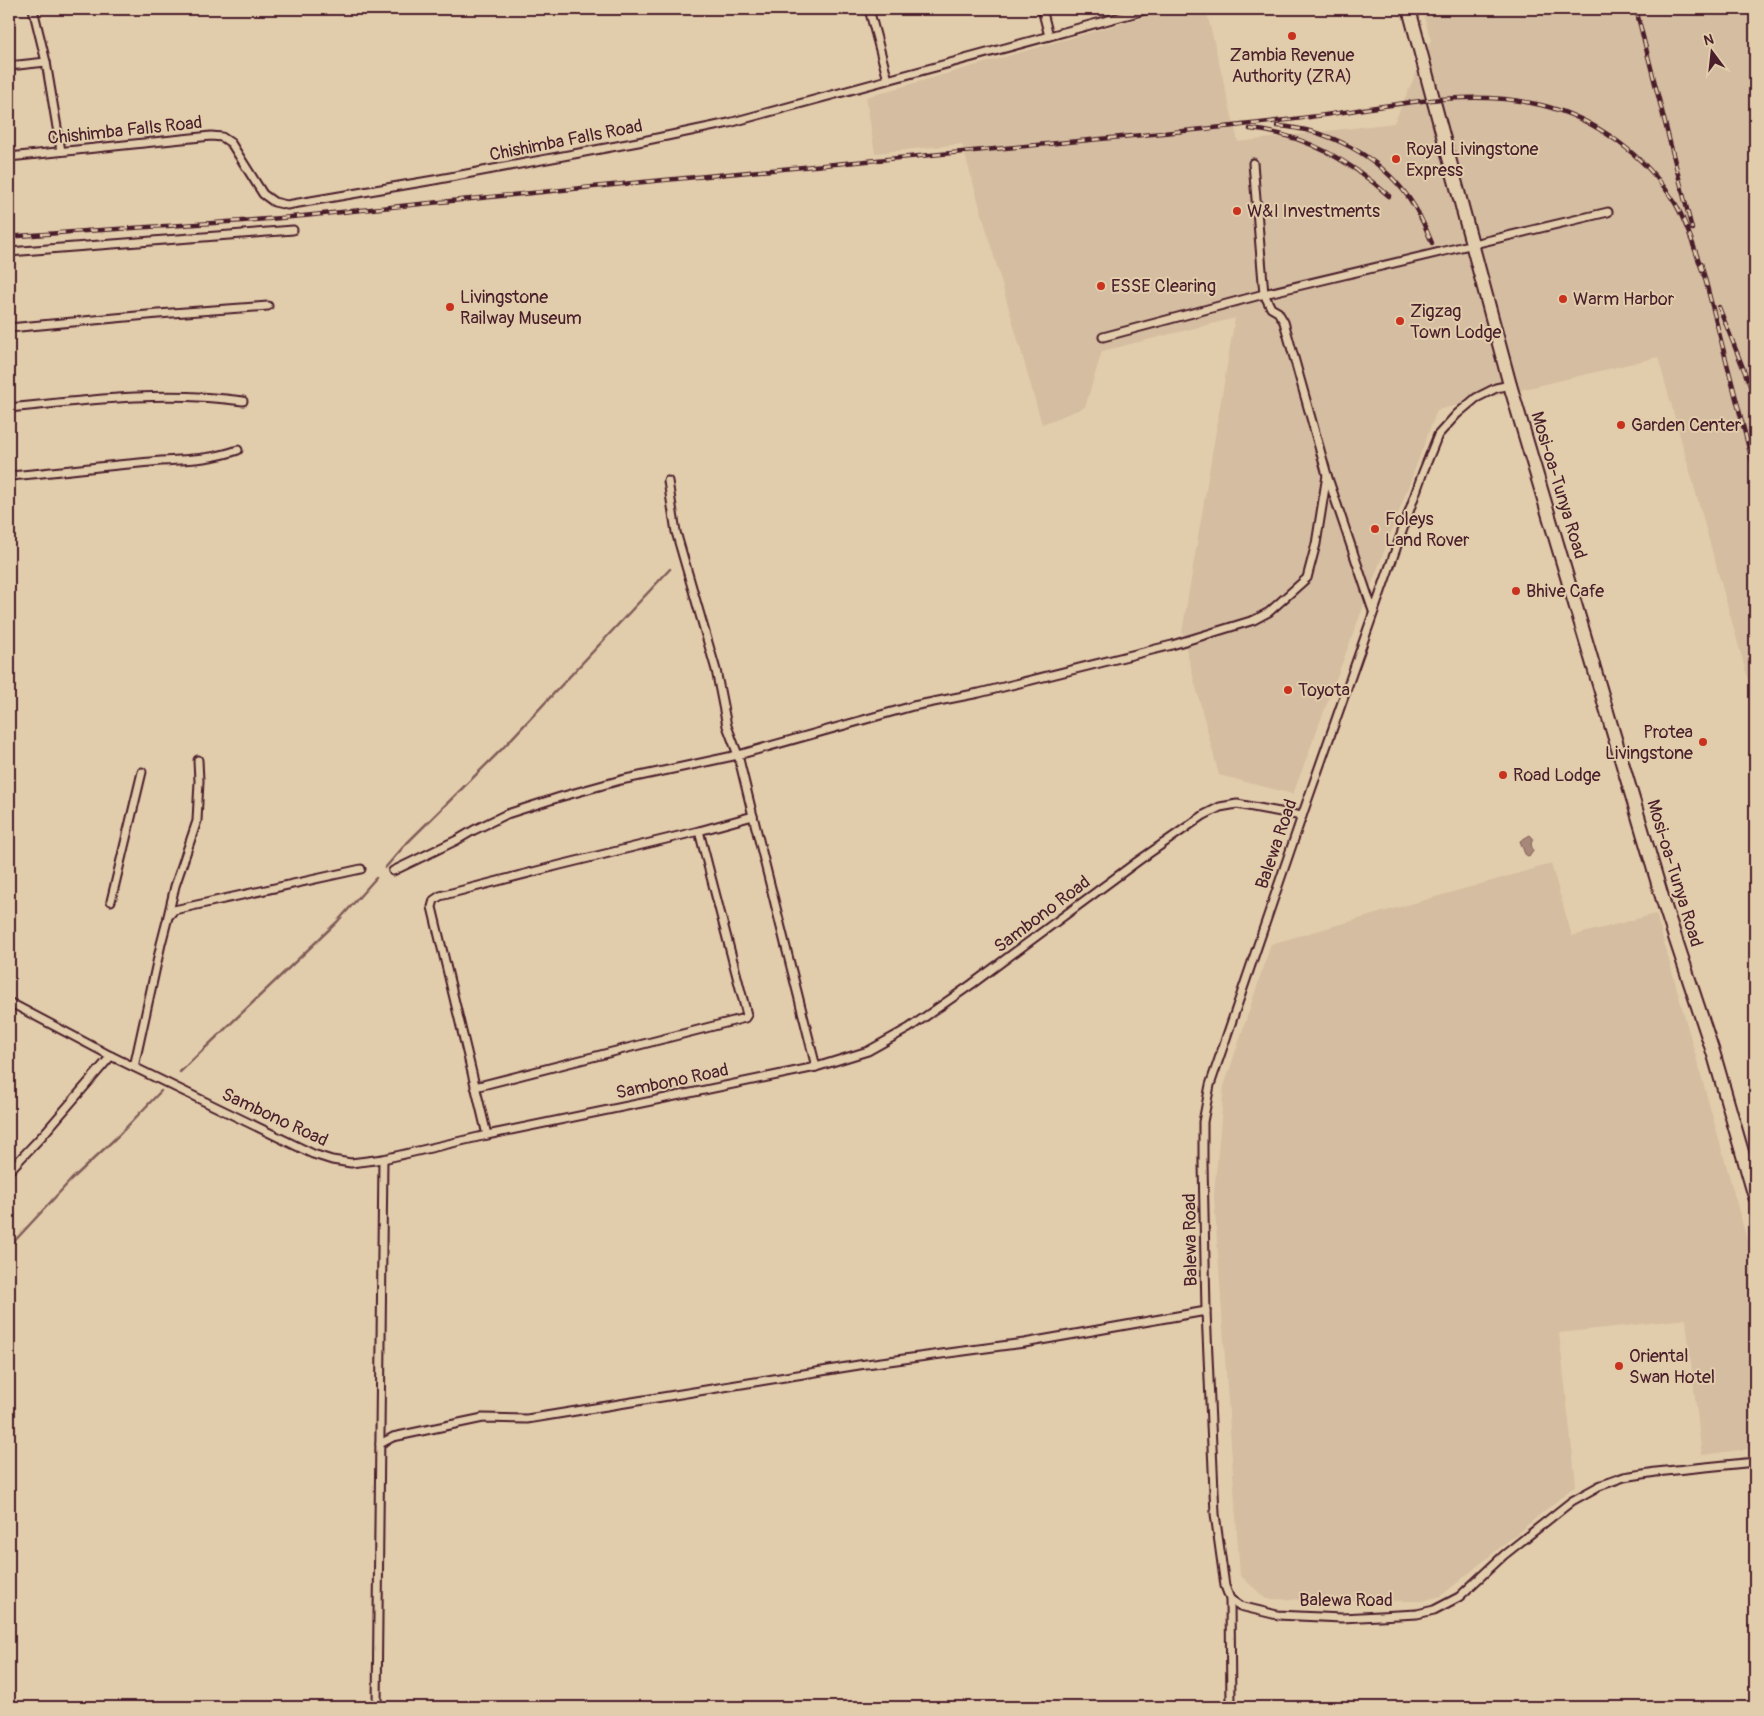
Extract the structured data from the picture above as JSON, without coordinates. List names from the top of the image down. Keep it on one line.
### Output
{"streets":{"highway":["Mosi-oa-Tunya Road"],"street":["Chishimba Falls Road","Balewa Road","Sambono Road"]},"crossings":[["Mosi-oa-Tunya Road","Balewa Road"],["Balewa Road","Sambono Road"]],"places":["Zambia Revenue Authority (ZRA)","Royal Livingstone Express","W&I Investments","ESSE Clearing","Warm Harbor","Livingstone Railway Museum","Zigzag Town Lodge","Garden Center","Foleys Land Rover","Bhive Cafe","Toyota","Protea Livingstone","Road Lodge","Oriental Swan Hotel"],"north":"top"}
